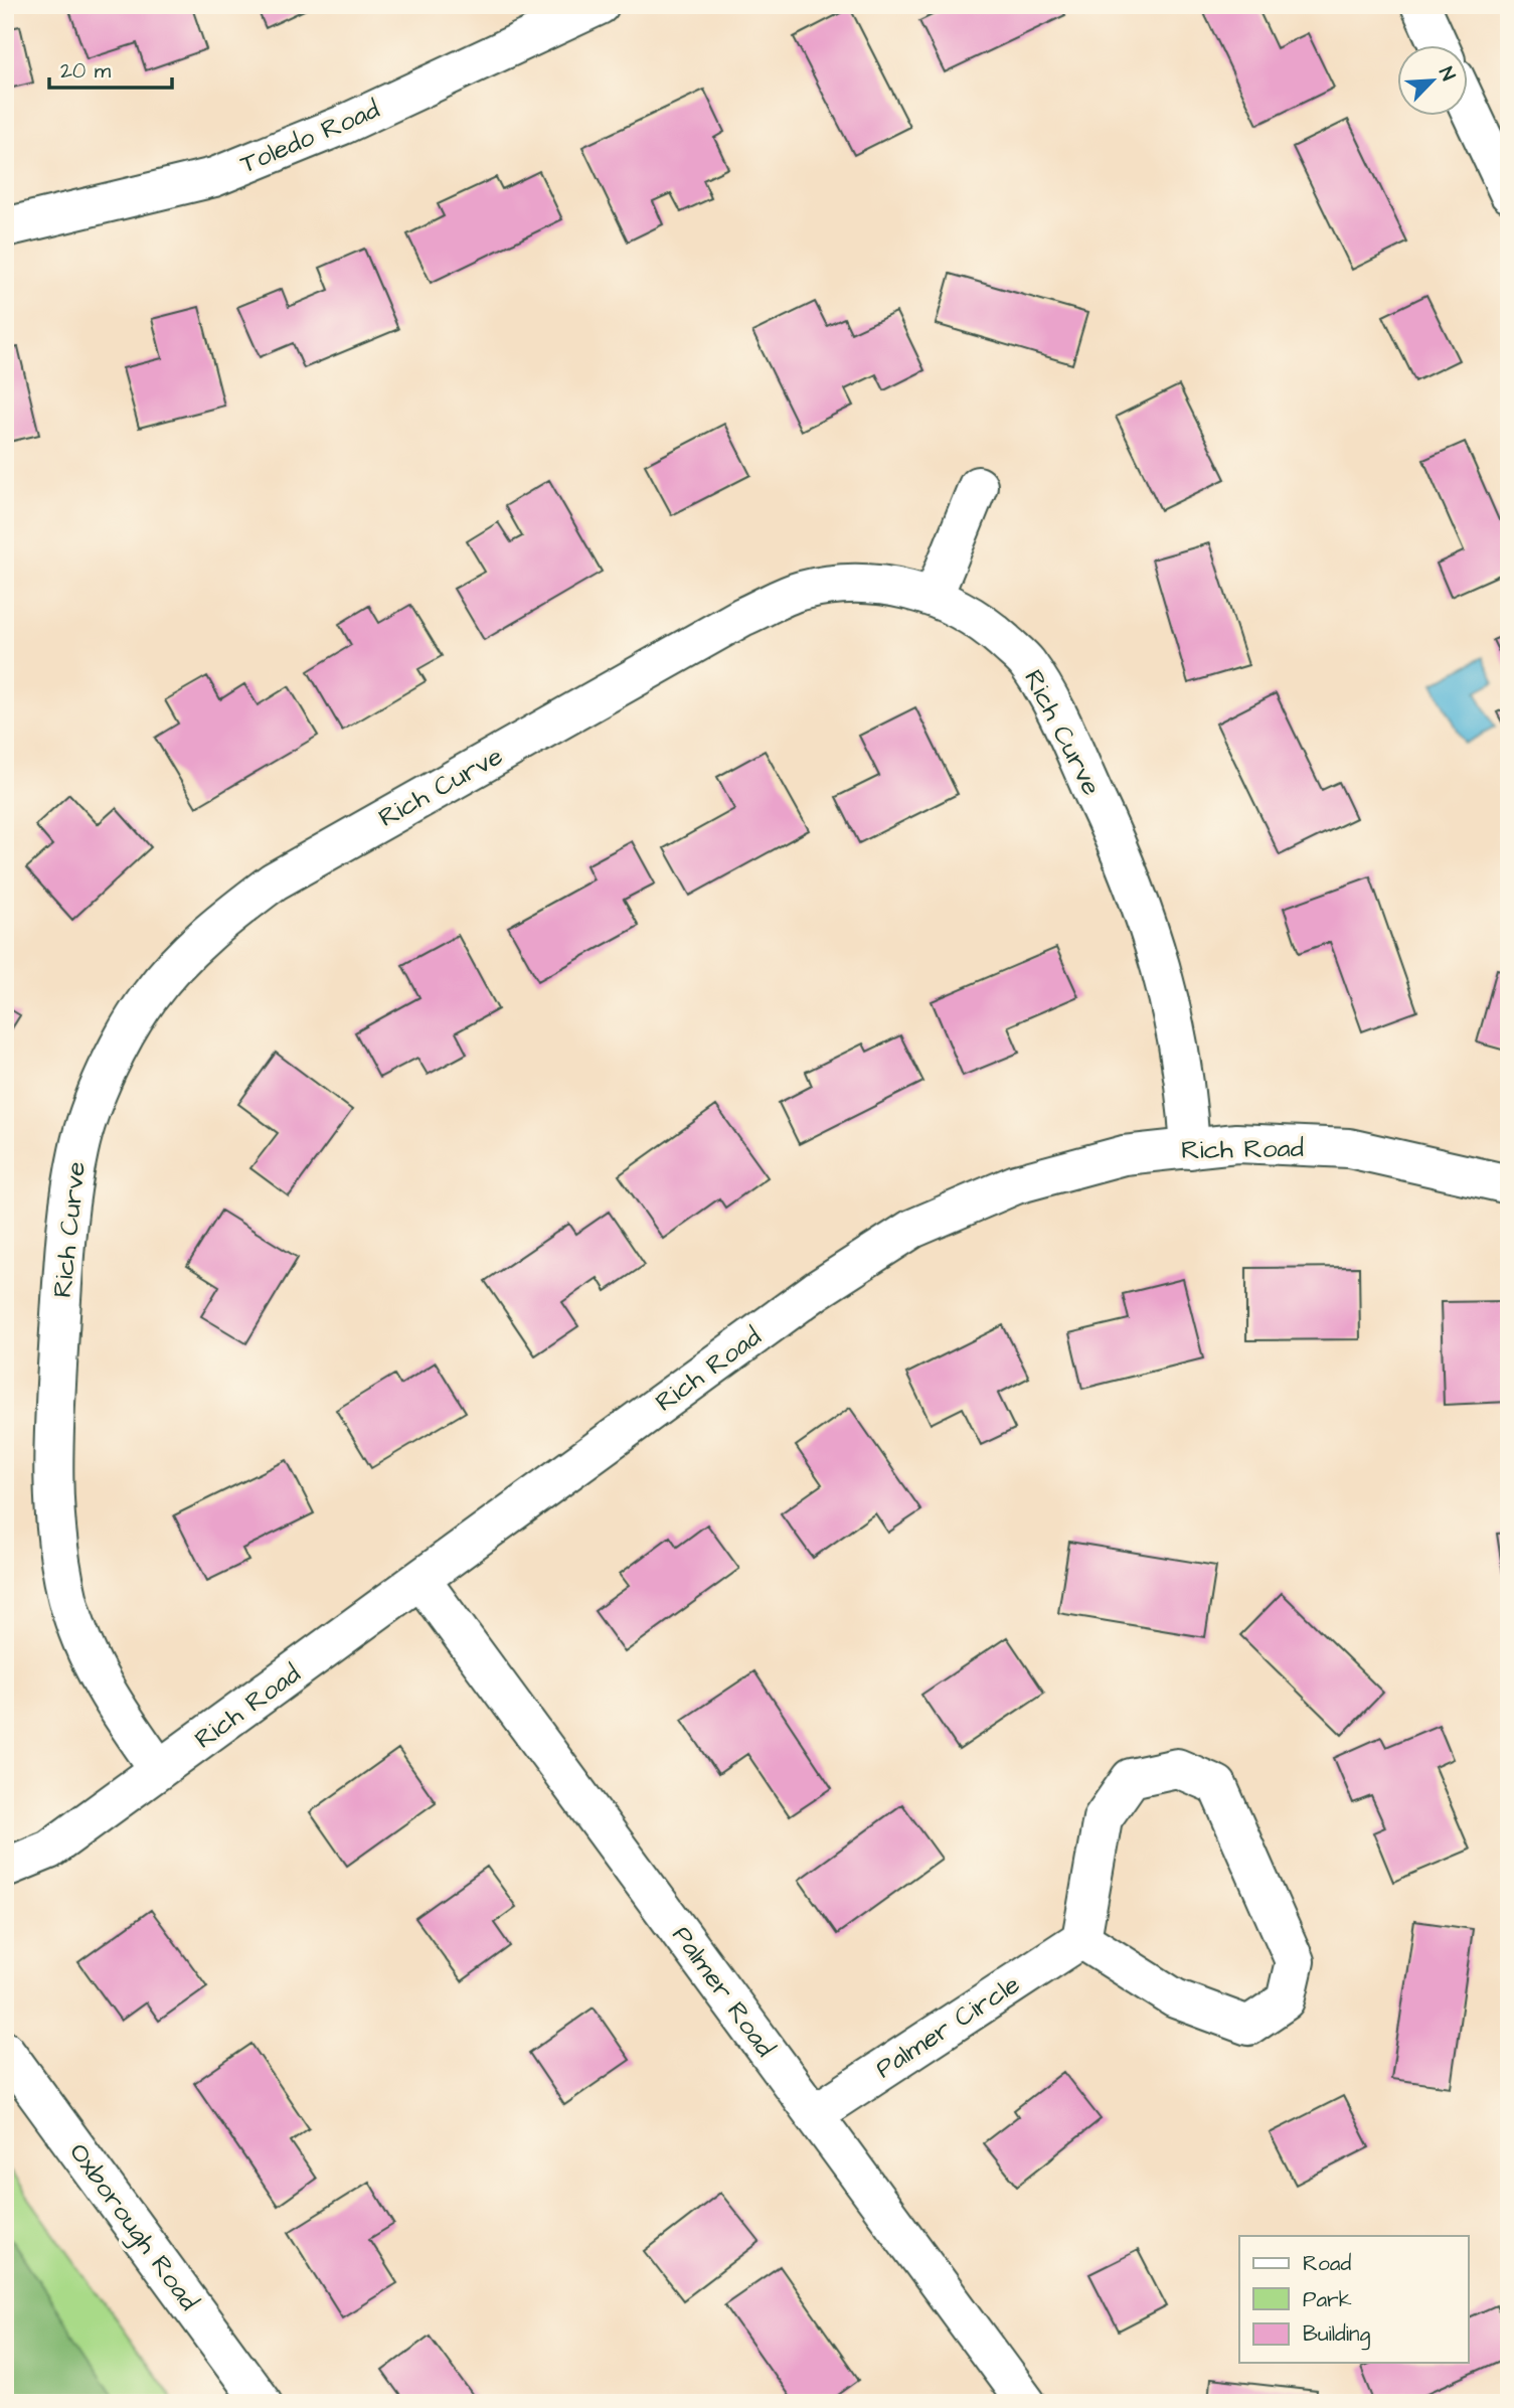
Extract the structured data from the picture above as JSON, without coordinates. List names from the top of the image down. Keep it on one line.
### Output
{"streets":{"street":["Toledo Road","Rich Curve","Rich Road","Palmer Road","Palmer Circle","Oxborough Road"]},"crossings":[["Rich Curve","Rich Road"],["Rich Road","Palmer Road"],["Palmer Road","Palmer Circle"]],"legend":["Road","Park","Building"],"scale_bar":"20 m","north":"top right"}
